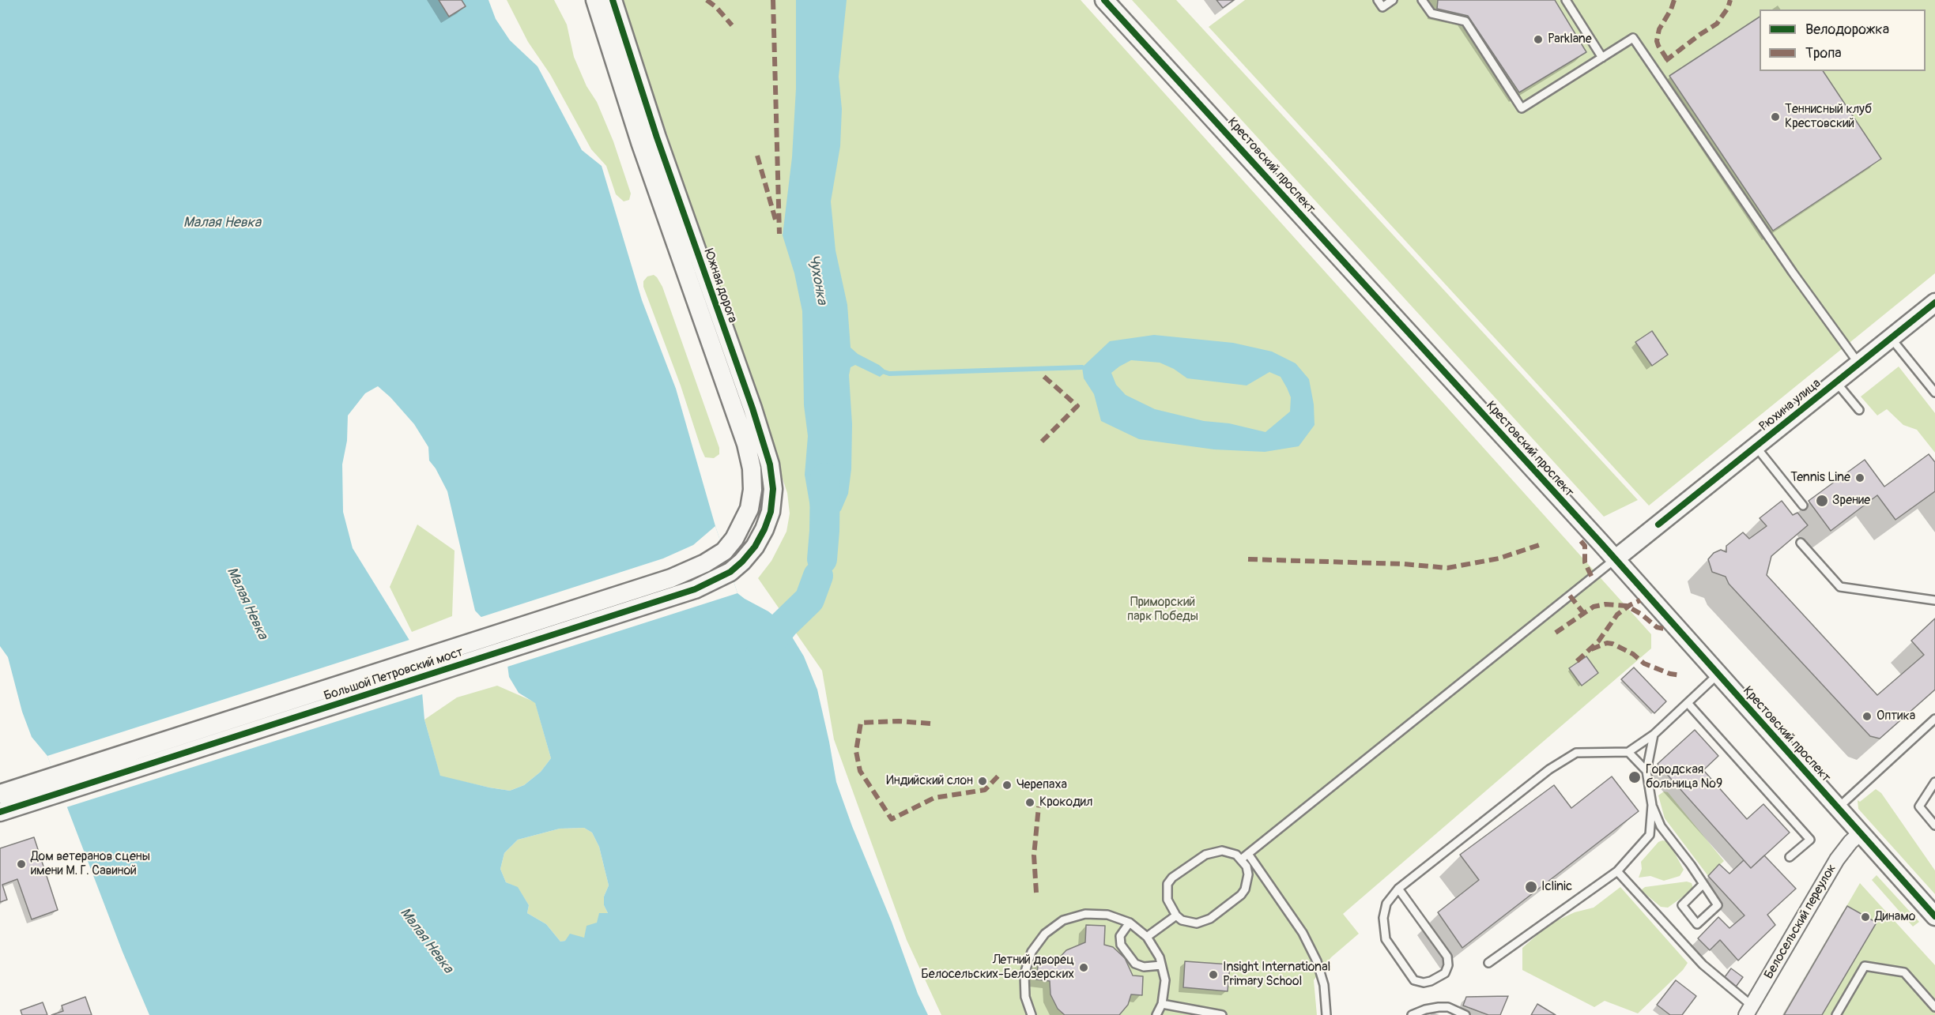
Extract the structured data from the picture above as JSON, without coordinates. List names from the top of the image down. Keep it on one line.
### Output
{"streets":{"street":["Крестовский проспект","Южная дорога","Рюхина улица","Большой Петровский мост","Белосельский переулок"]},"crossings":[["Крестовский проспект","Рюхина улица"],["Крестовский проспект","Белосельский переулок"],["Южная дорога","Большой Петровский мост"]],"water":["Малая Невка","Чухонка"],"parks":["Приморский парк Победы"],"places":["Parklane","Теннисный клуб Крестовский","Tennis Line","Зрение","Оптика","Городская больница №9","Индийский слон","Черепаха","Крокодил","Дом ветеранов сцены имени М. Г. Савиной","Iclinic","Динамо","Летний дворец Белосельских-Белозерских","Insight International Primary School"],"legend":["Велодорожка","Тропа"]}
